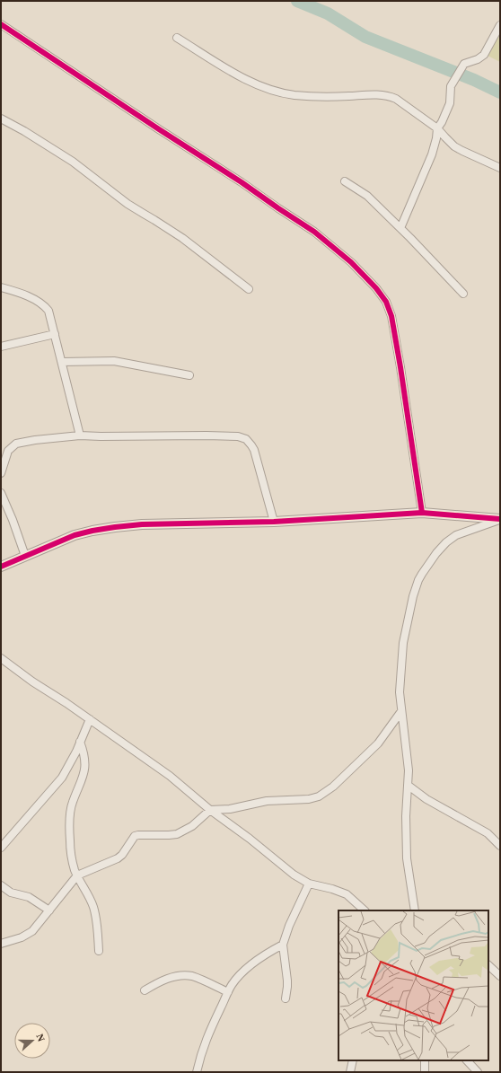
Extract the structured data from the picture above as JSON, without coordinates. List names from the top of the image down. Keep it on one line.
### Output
{"north":"right"}
